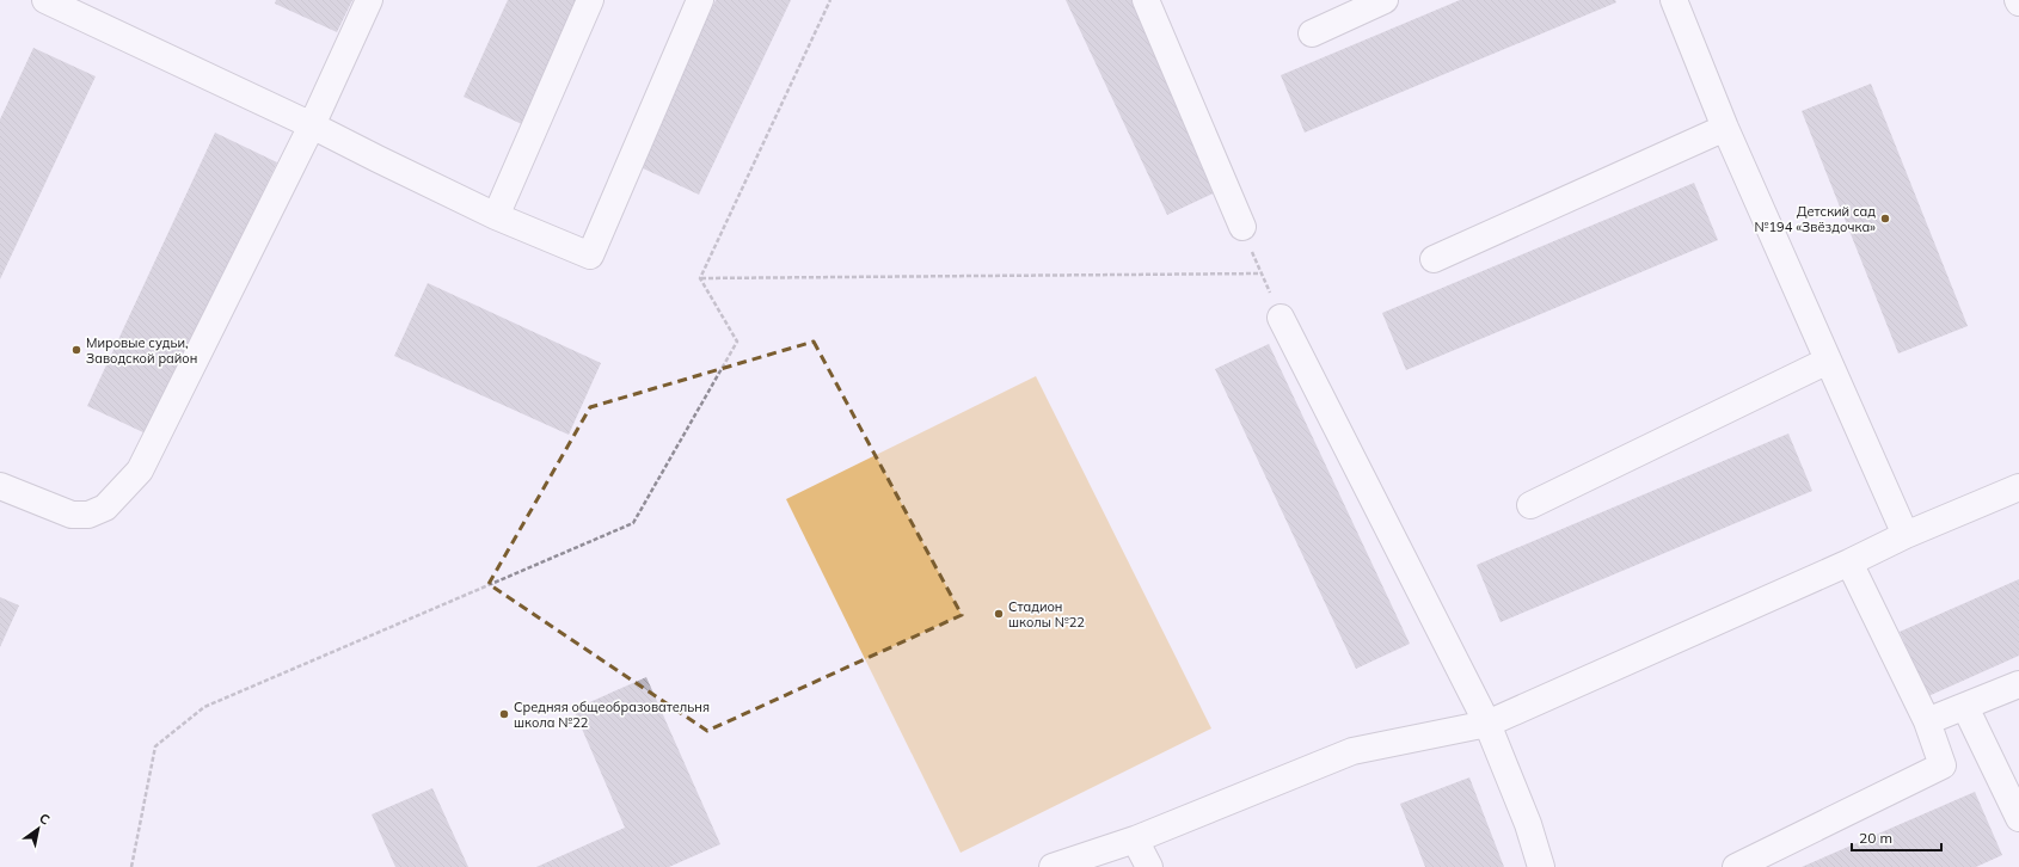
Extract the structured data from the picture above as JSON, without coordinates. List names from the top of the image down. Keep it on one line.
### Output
{"places":["Детский сад №194 «Звёздочка»","Мировые судьи, Заводской район","Стадион школы №22","Средняя общеобразовательня школа №22"],"scale_bar":"20 m","north":"top right"}
